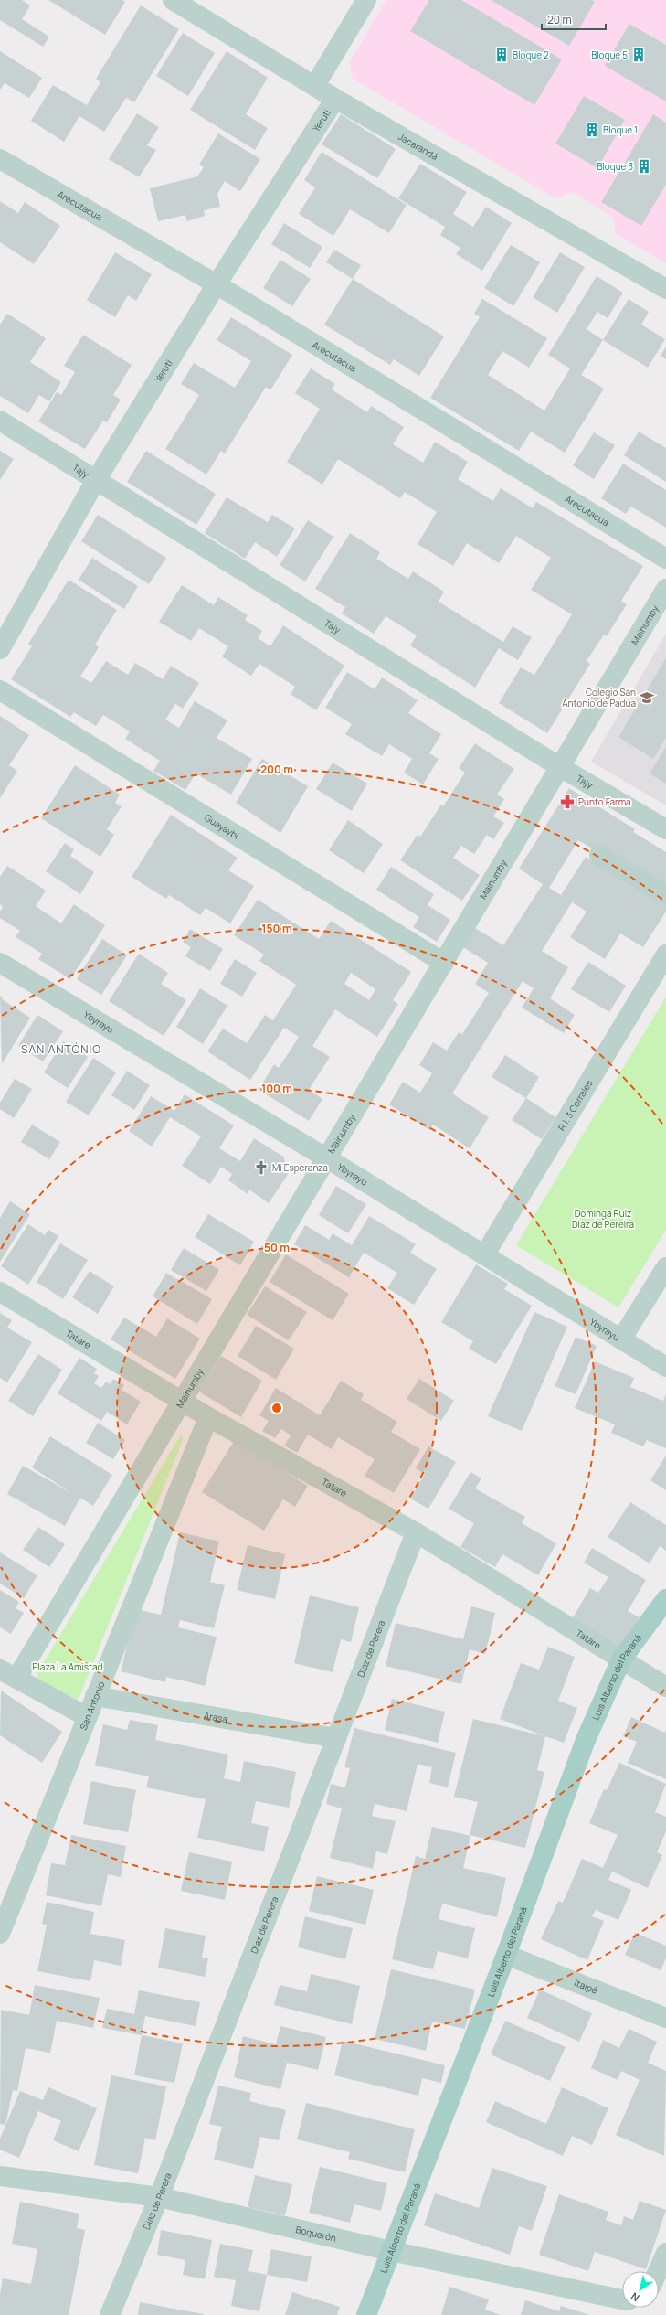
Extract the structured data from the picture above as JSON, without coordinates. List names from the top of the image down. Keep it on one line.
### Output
{"streets":{"main road":["Luis Alberto del Paraná"],"street":["Yeruti","Jacarandá","Arecutacua","Tajy","Mainumby","Guayaybi","Ybyrayu","R.I. 3 Corrales","Tatare","Diaz de Perera","San Antonio","Arasa","Itaipé","Boquerón"]},"crossings":[["Yeruti","Jacarandá"],["Yeruti","Arecutacua"],["Yeruti","Tajy"],["Tajy","Mainumby"],["Mainumby","Guayaybi"],["Mainumby","Ybyrayu"],["Mainumby","Tatare"],["Ybyrayu","R.I. 3 Corrales"],["Tatare","Diaz de Perera"],["Tatare","Luis Alberto del Paraná"],["Tatare","San Antonio"],["Diaz de Perera","Arasa"],["Diaz de Perera","Boquerón"],["Luis Alberto del Paraná","Itaipé"],["Luis Alberto del Paraná","Boquerón"],["San Antonio","Arasa"]],"districts":["SAN ANTÓNIO"],"parks":["Dominga Ruiz Diaz de Pereira","Plaza La Amistad"],"places":{"building":["Bloque 2","Bloque 5","Bloque 1","Bloque 3"],"school or university":["Colegio San Antonio de Padua"],"pharmacy":["Punto Farma"],"church":["Mi Esperanza"]},"scale_bar":"20 m","north":"bottom left","rings":["200 m","150 m","100 m","50 m"]}
